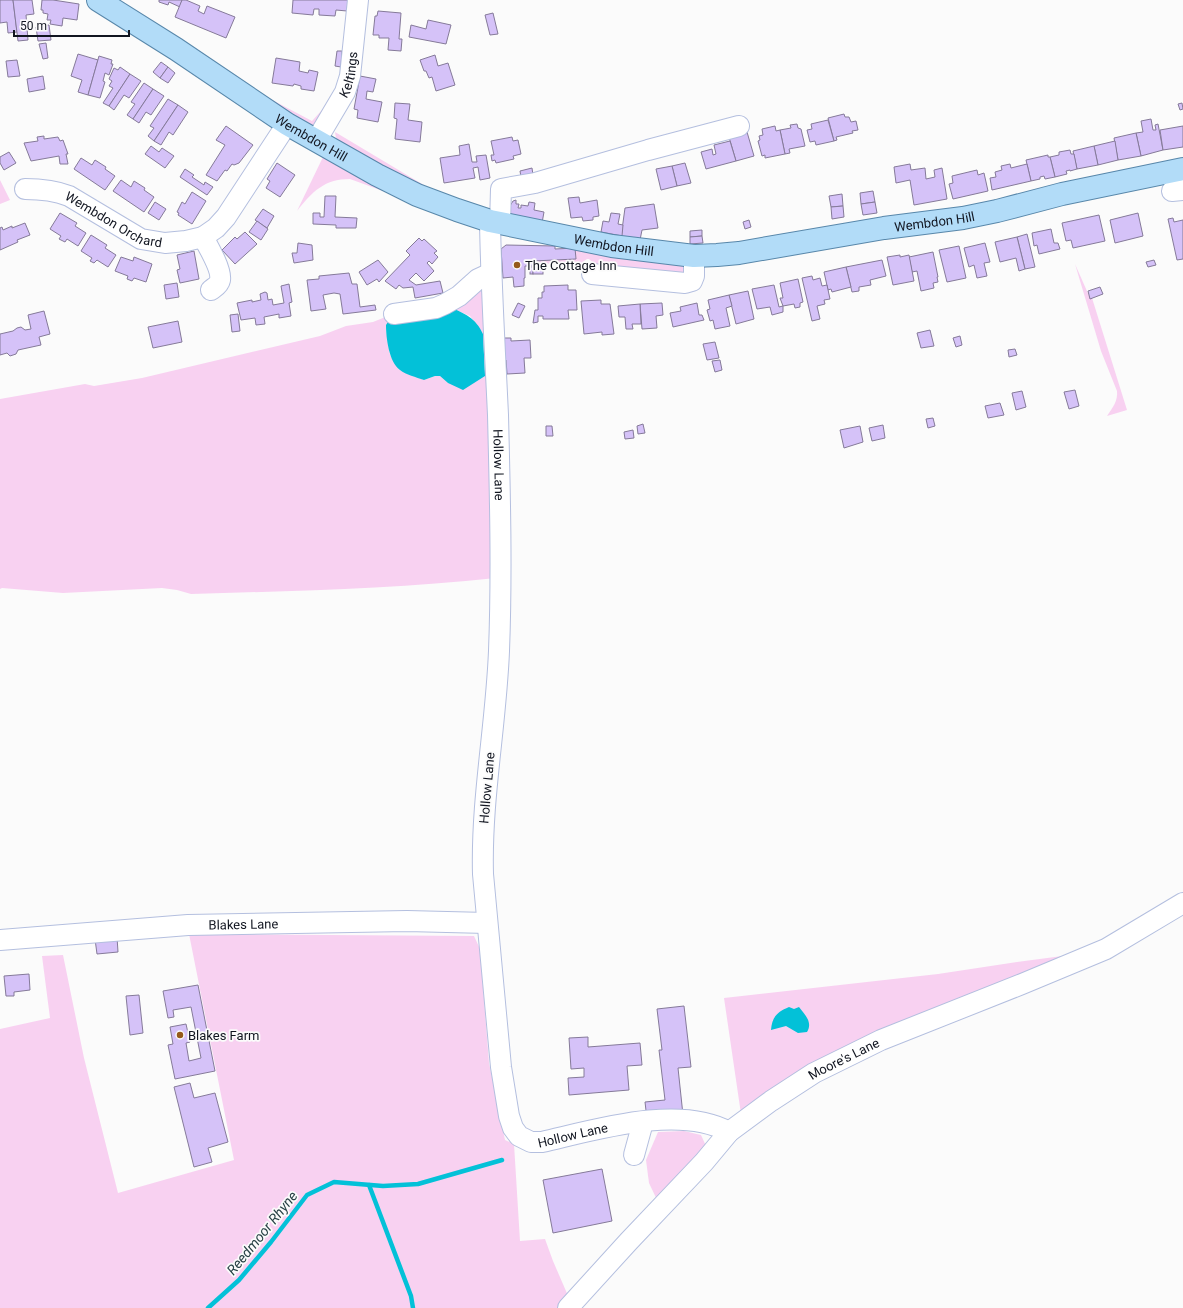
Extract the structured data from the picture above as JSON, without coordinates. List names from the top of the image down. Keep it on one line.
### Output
{"streets":{"main road":["Wembdon Hill"],"street":["Keltings","Wembdon Orchard","Hollow Lane","Blakes Lane","Moore's Lane"]},"crossings":[["Keltings","Wembdon Hill"],["Wembdon Hill","Wembdon Orchard"],["Wembdon Hill","Hollow Lane"],["Hollow Lane","Blakes Lane"],["Hollow Lane","Moore's Lane"]],"water":["Reedmoor Rhyne"],"places":["The Cottage Inn","Blakes Farm"],"scale_bar":"50 m"}
